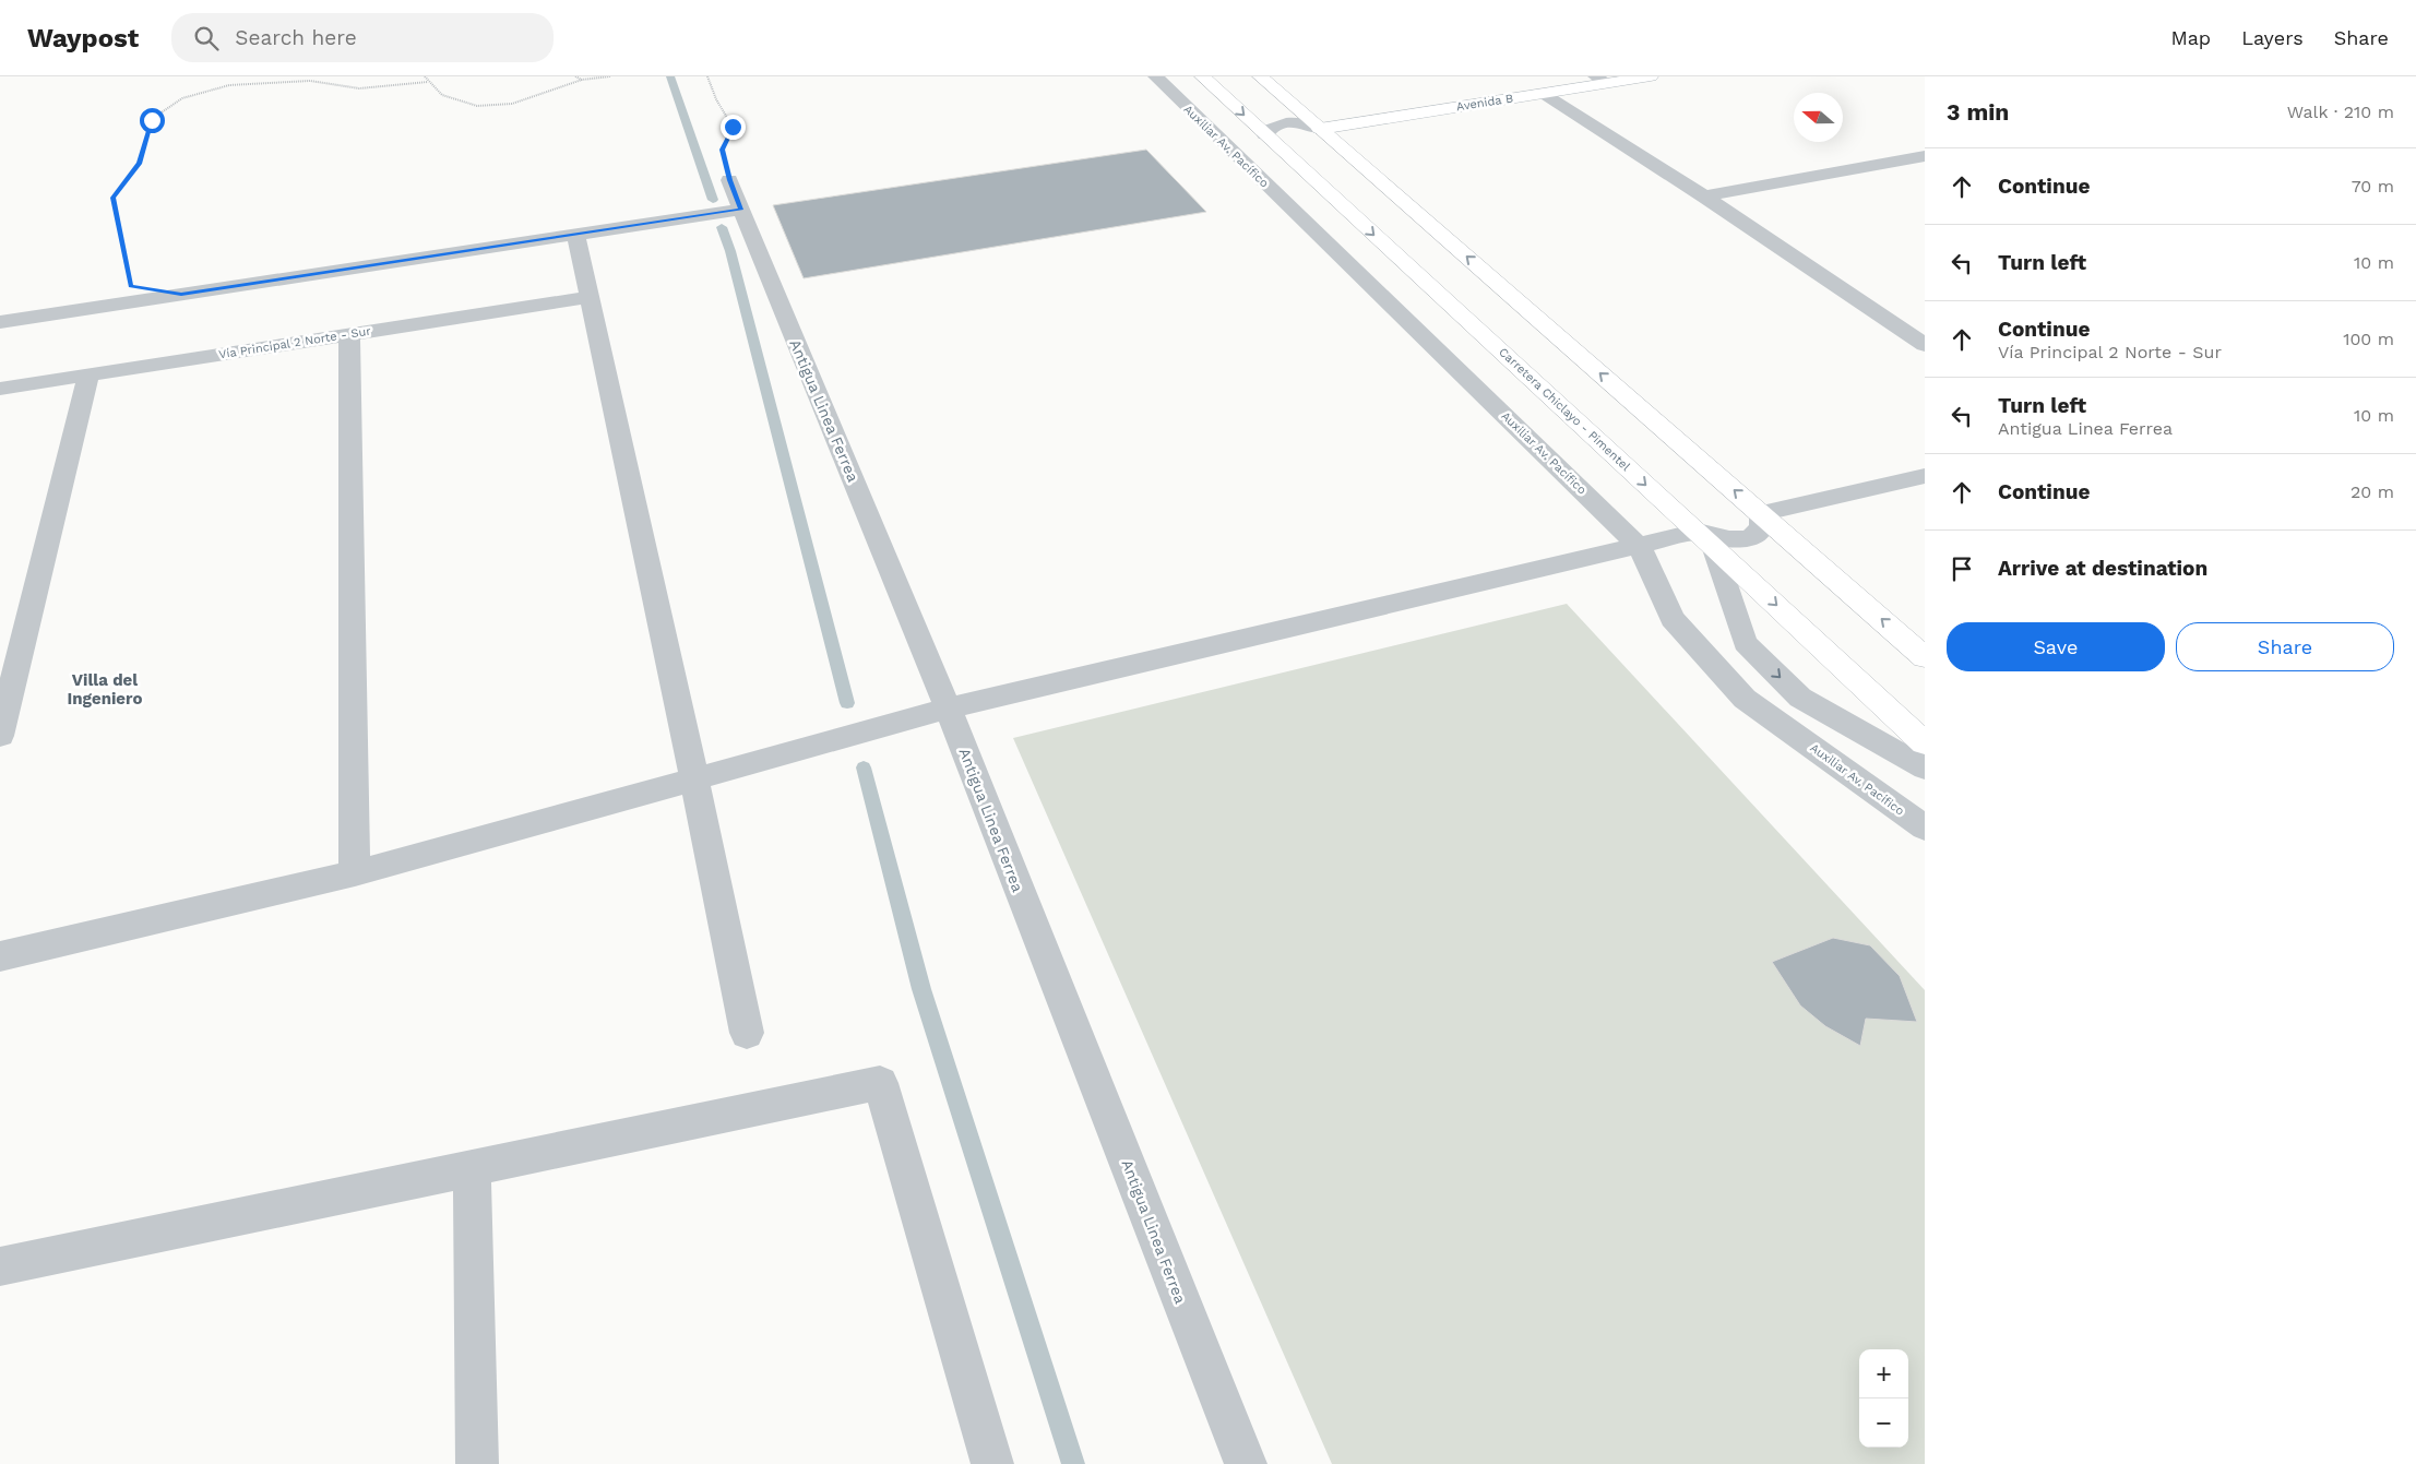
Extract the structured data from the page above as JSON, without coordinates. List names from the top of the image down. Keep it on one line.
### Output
{"streets":{"main road":["Avenida B","Carretera Chiclayo - Pimentel"],"street":["Auxiliar Av. Pacífico","Vía Principal 2 Norte - Sur","Antigua Linea Ferrea"]},"districts":["Villa del Ingeniero"],"north":"left","page":{"header":"Waypost","search":"Search here","nav":["Map","Layers","Share"],"heading":["3 min","Walk · 210 m"],"list":[["Continue","70 m"],["Turn left","10 m"],["Continue","Vía Principal 2 Norte - Sur","100 m"],["Turn left","Antigua Linea Ferrea","10 m"],["Continue","20 m"],"Arrive at destination"],"buttons":["Save","Share"],"map_buttons":["+","−"]}}
